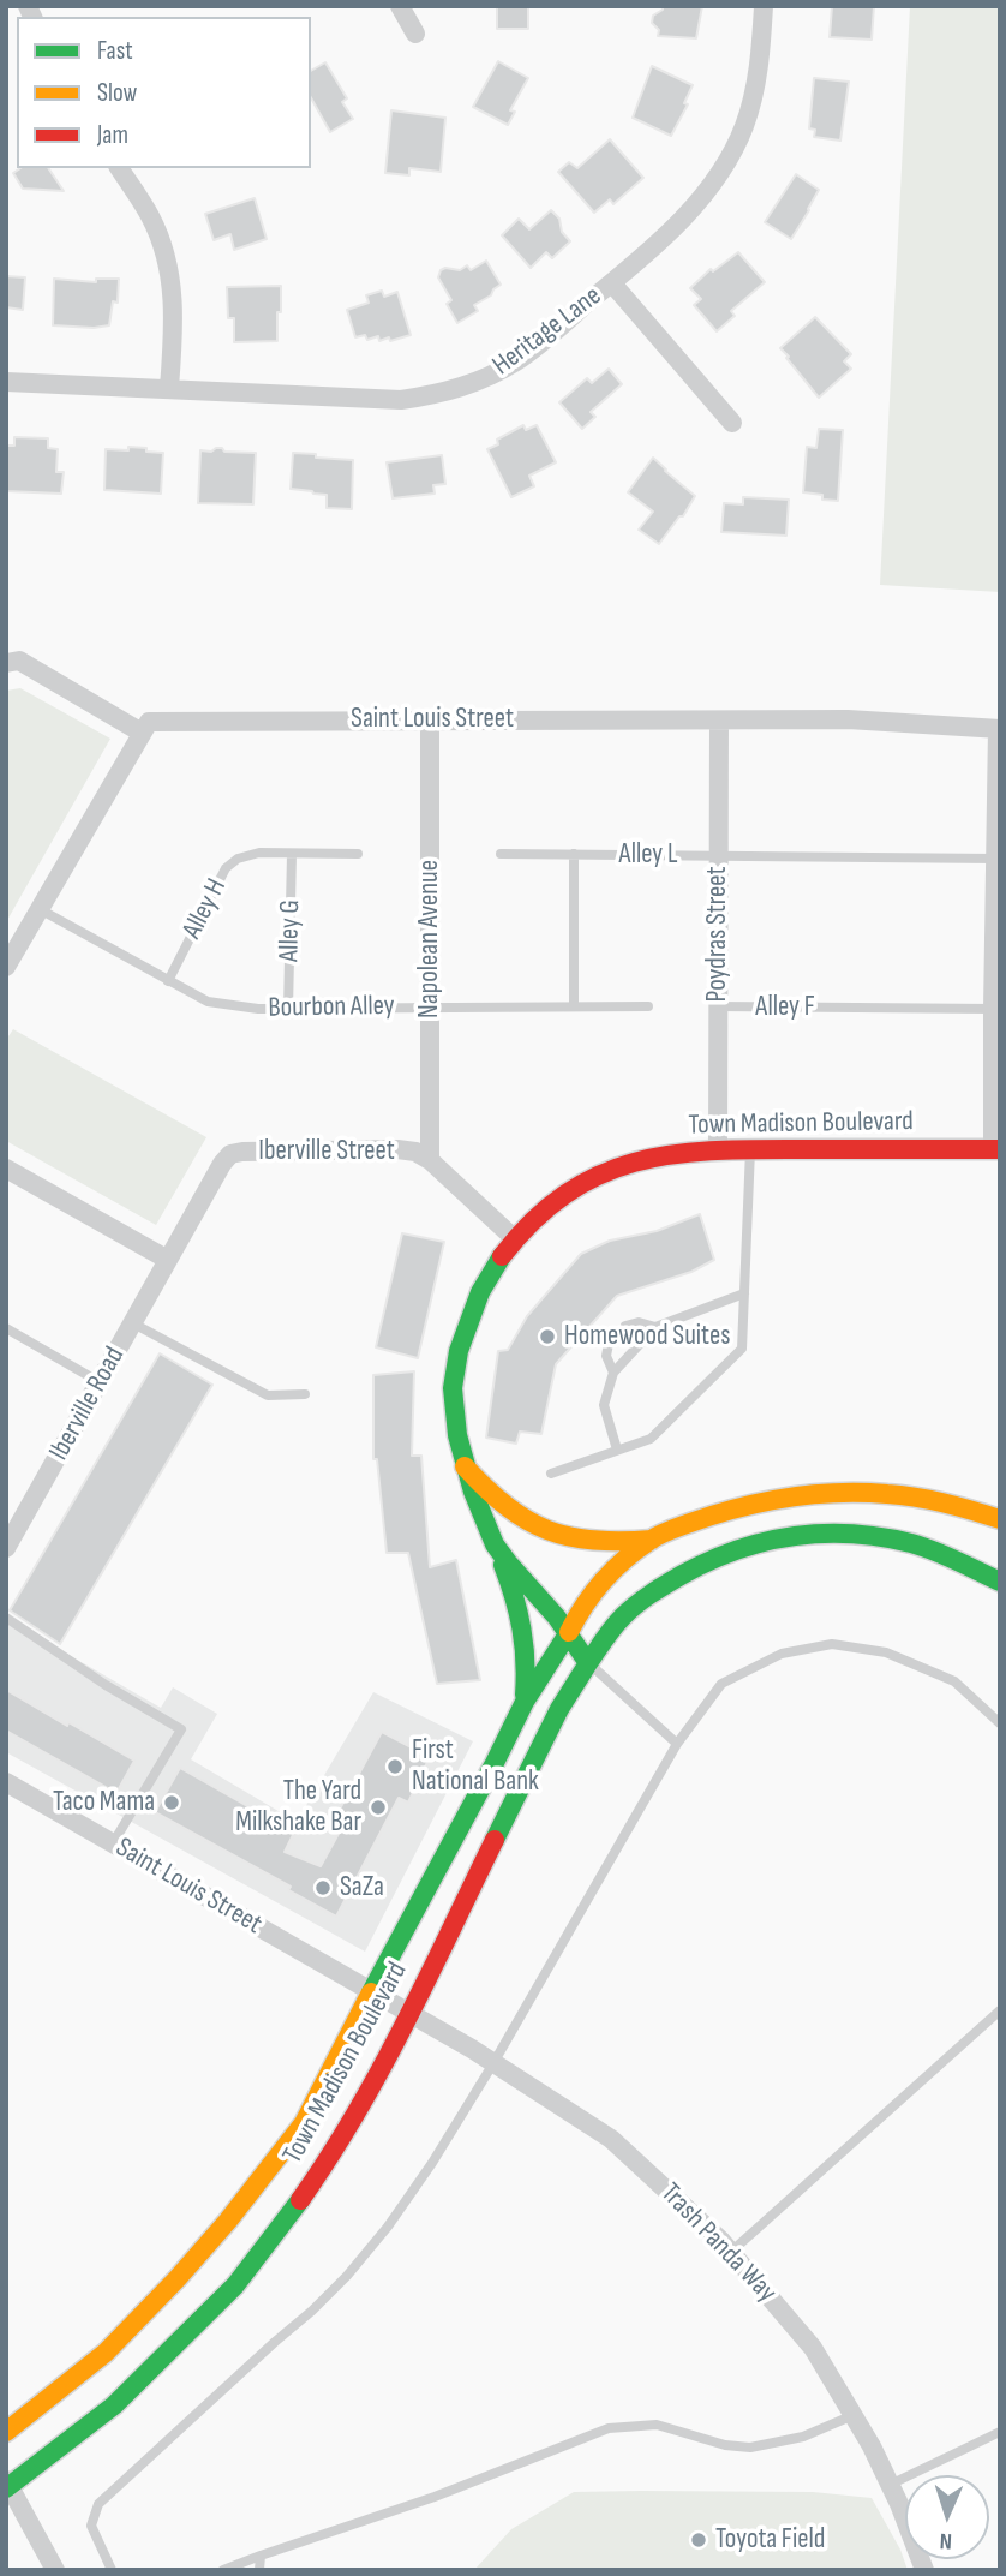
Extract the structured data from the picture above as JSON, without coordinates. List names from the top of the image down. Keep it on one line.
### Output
{"streets":{"main road":["Town Madison Boulevard"],"street":["Heritage Lane","Saint Louis Street","Poydras Street","Napolean Avenue","Iberville Street","Iberville Road","Trash Panda Way"],"lane":["Alley L","Alley H","Alley G","Bourbon Alley","Alley F"]},"crossings":[["Saint Louis Street","Poydras Street"],["Saint Louis Street","Napolean Avenue"],["Saint Louis Street","Town Madison Boulevard"],["Saint Louis Street","Trash Panda Way"],["Alley L","Poydras Street"],["Alley H","Alley G"],["Alley H","Bourbon Alley"],["Alley G","Bourbon Alley"],["Poydras Street","Alley F"],["Poydras Street","Town Madison Boulevard"],["Napolean Avenue","Bourbon Alley"],["Napolean Avenue","Iberville Street"],["Town Madison Boulevard","Iberville Street"],["Town Madison Boulevard","Trash Panda Way"],["Iberville Street","Iberville Road"]],"places":["Homewood Suites","First National Bank","Taco Mama","The Yard Milkshake Bar","SaZa","Toyota Field"],"legend":["Fast","Slow","Jam"],"north":"bottom"}
